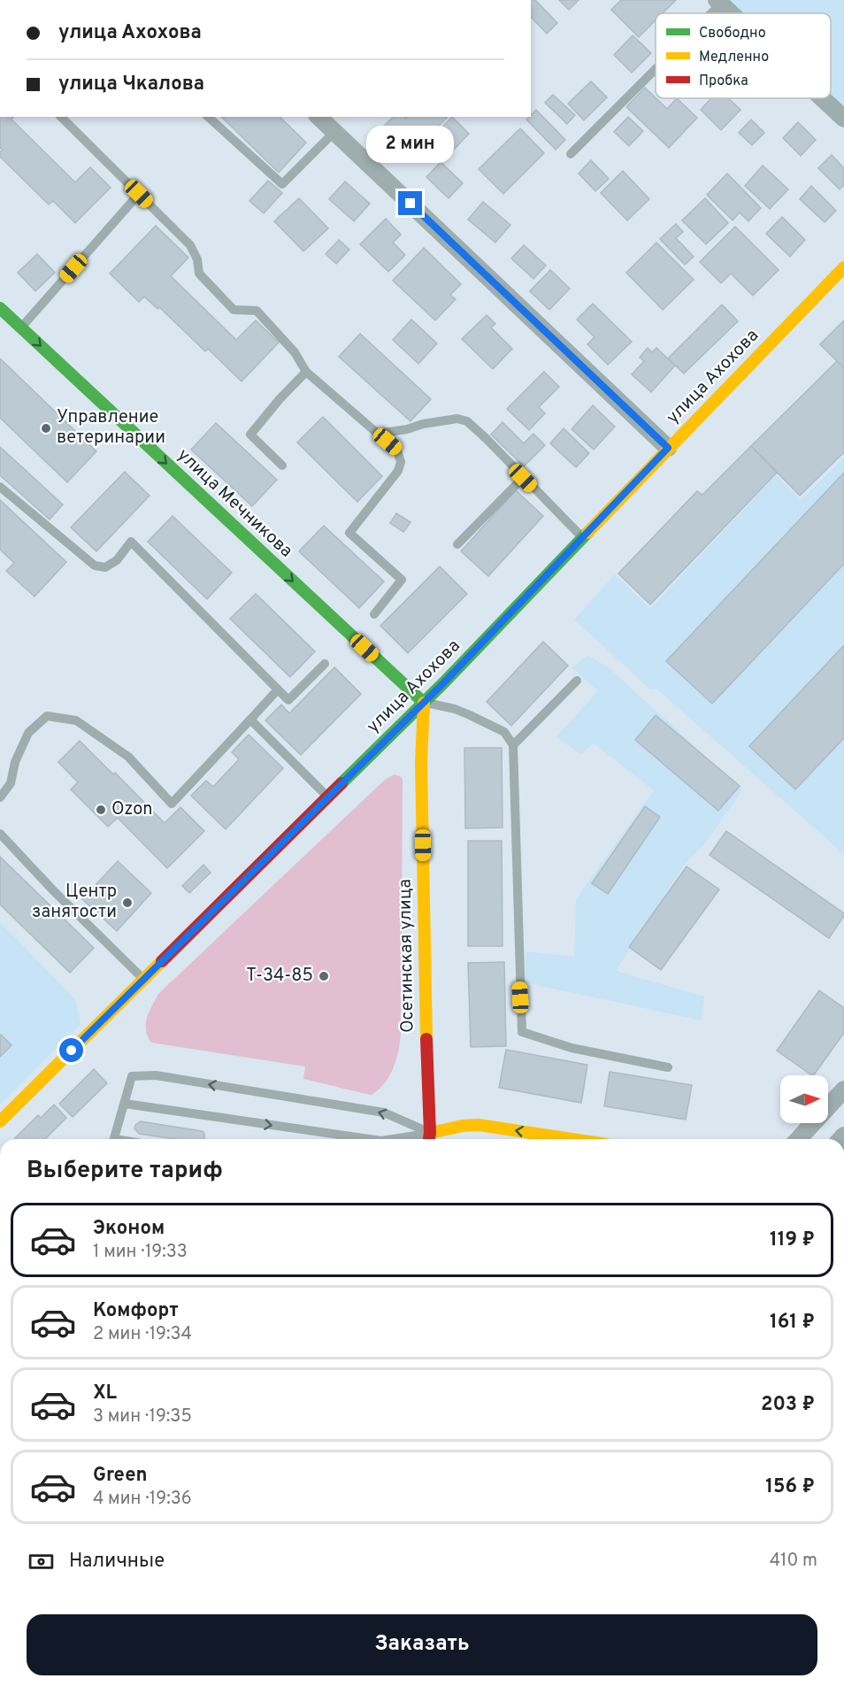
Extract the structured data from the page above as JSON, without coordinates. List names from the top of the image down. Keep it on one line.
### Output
{"streets":{"main road":["улица Ахохова","улица Мечникова","Осетинская улица"]},"crossings":[["улица Ахохова","улица Мечникова"],["улица Ахохова","Осетинская улица"],["улица Мечникова","Осетинская улица"]],"one_way":["улица Мечникова"],"places":["Управление ветеринарии","Ozon","Центр занятости","Т-34-85"],"legend":["Свободно","Медленно","Пробка"],"north":"right","page":{"banner":["улица Ахохова","улица Чкалова"],"bubble":"2 мин","heading":"Выберите тариф","list":[{"name":"Эконом","note":"1 мин · 19:33","value":"119 ₽"},{"name":"Комфорт","note":"2 мин · 19:34","value":"161 ₽"},{"name":"XL","note":"3 мин · 19:35","value":"203 ₽"},{"name":"Green","note":"4 мин · 19:36","value":"156 ₽"}],"pay":["Наличные","410 m"],"buttons":"Заказать"}}
